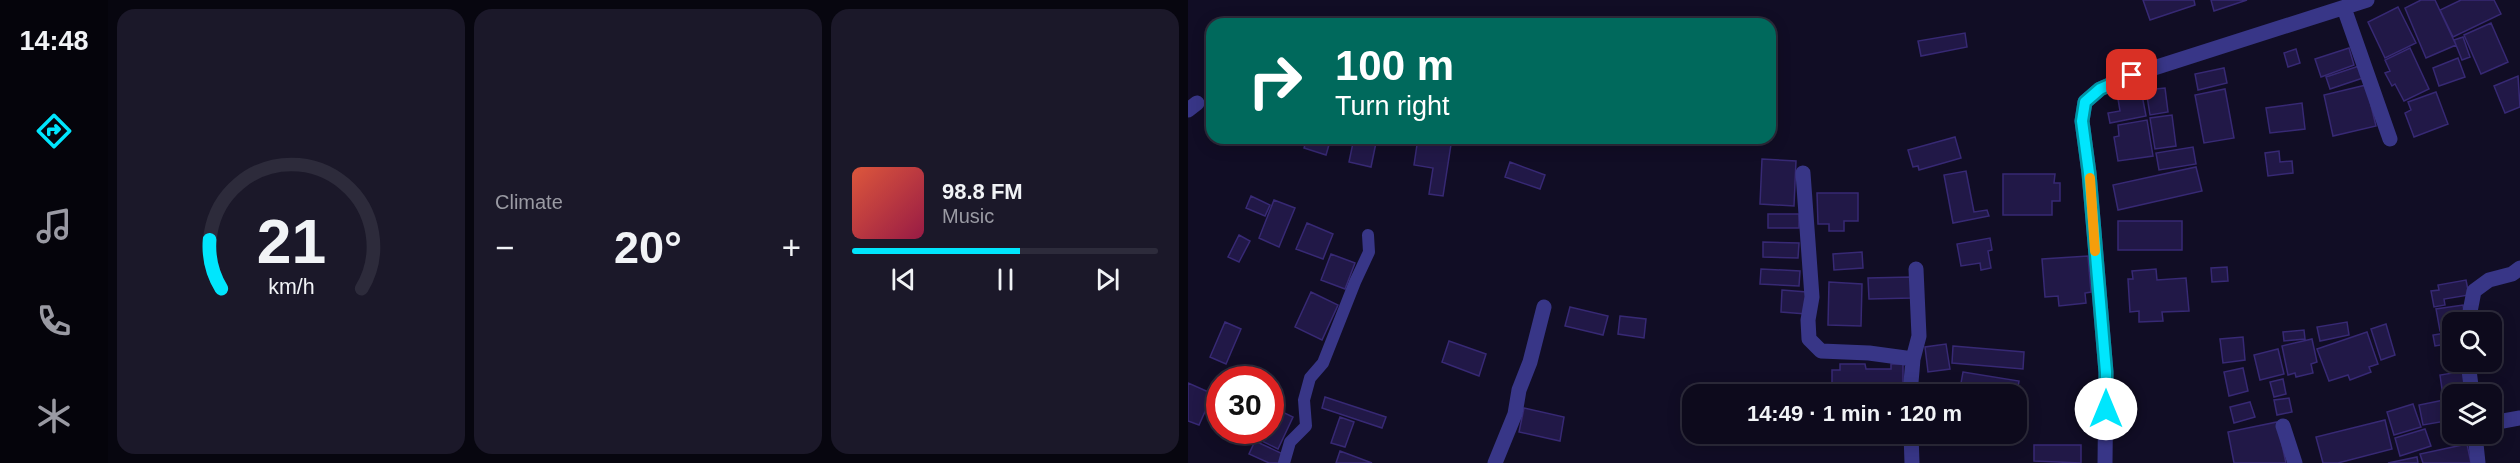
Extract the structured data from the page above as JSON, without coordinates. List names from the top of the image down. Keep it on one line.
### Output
{"page":{"tabs":"14:48","tile":"Climate","turn":["100 m","Turn right"],"song":["98.8 FM","Music"],"heat":["−","20°","+"],"limit":"30","trip":"14:49 · 1 min · 120 m","gauge":["21","km/h"]}}
